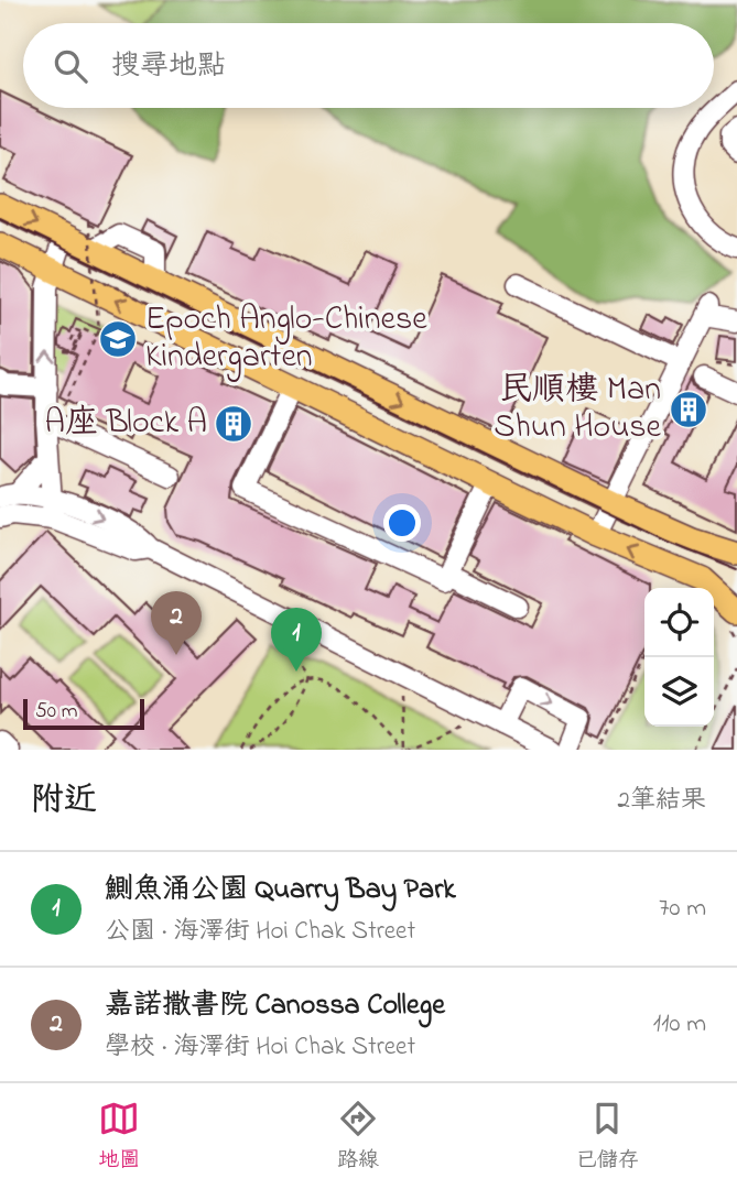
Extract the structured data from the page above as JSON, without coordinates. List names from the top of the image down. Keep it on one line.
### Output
{"places":{"school or university":["Epoch Anglo-Chinese Kindergarten"],"building":["民順樓 Man Shun House","A座 Block A"]},"scale_bar":"50 m","page":{"search":"搜尋地點","pins":["2","1"],"scale":"50 m","heading":["附近","2筆結果"],"list":[{"mark":"1","name":"鰂魚涌公園 Quarry Bay Park","note":"公園 · 海澤街 Hoi Chak Street","value":"70 m"},{"mark":"2","name":"嘉諾撒書院 Canossa College","note":"學校 · 海澤街 Hoi Chak Street","value":"110 m"}],"nav":["地圖","路線","已儲存"]}}
